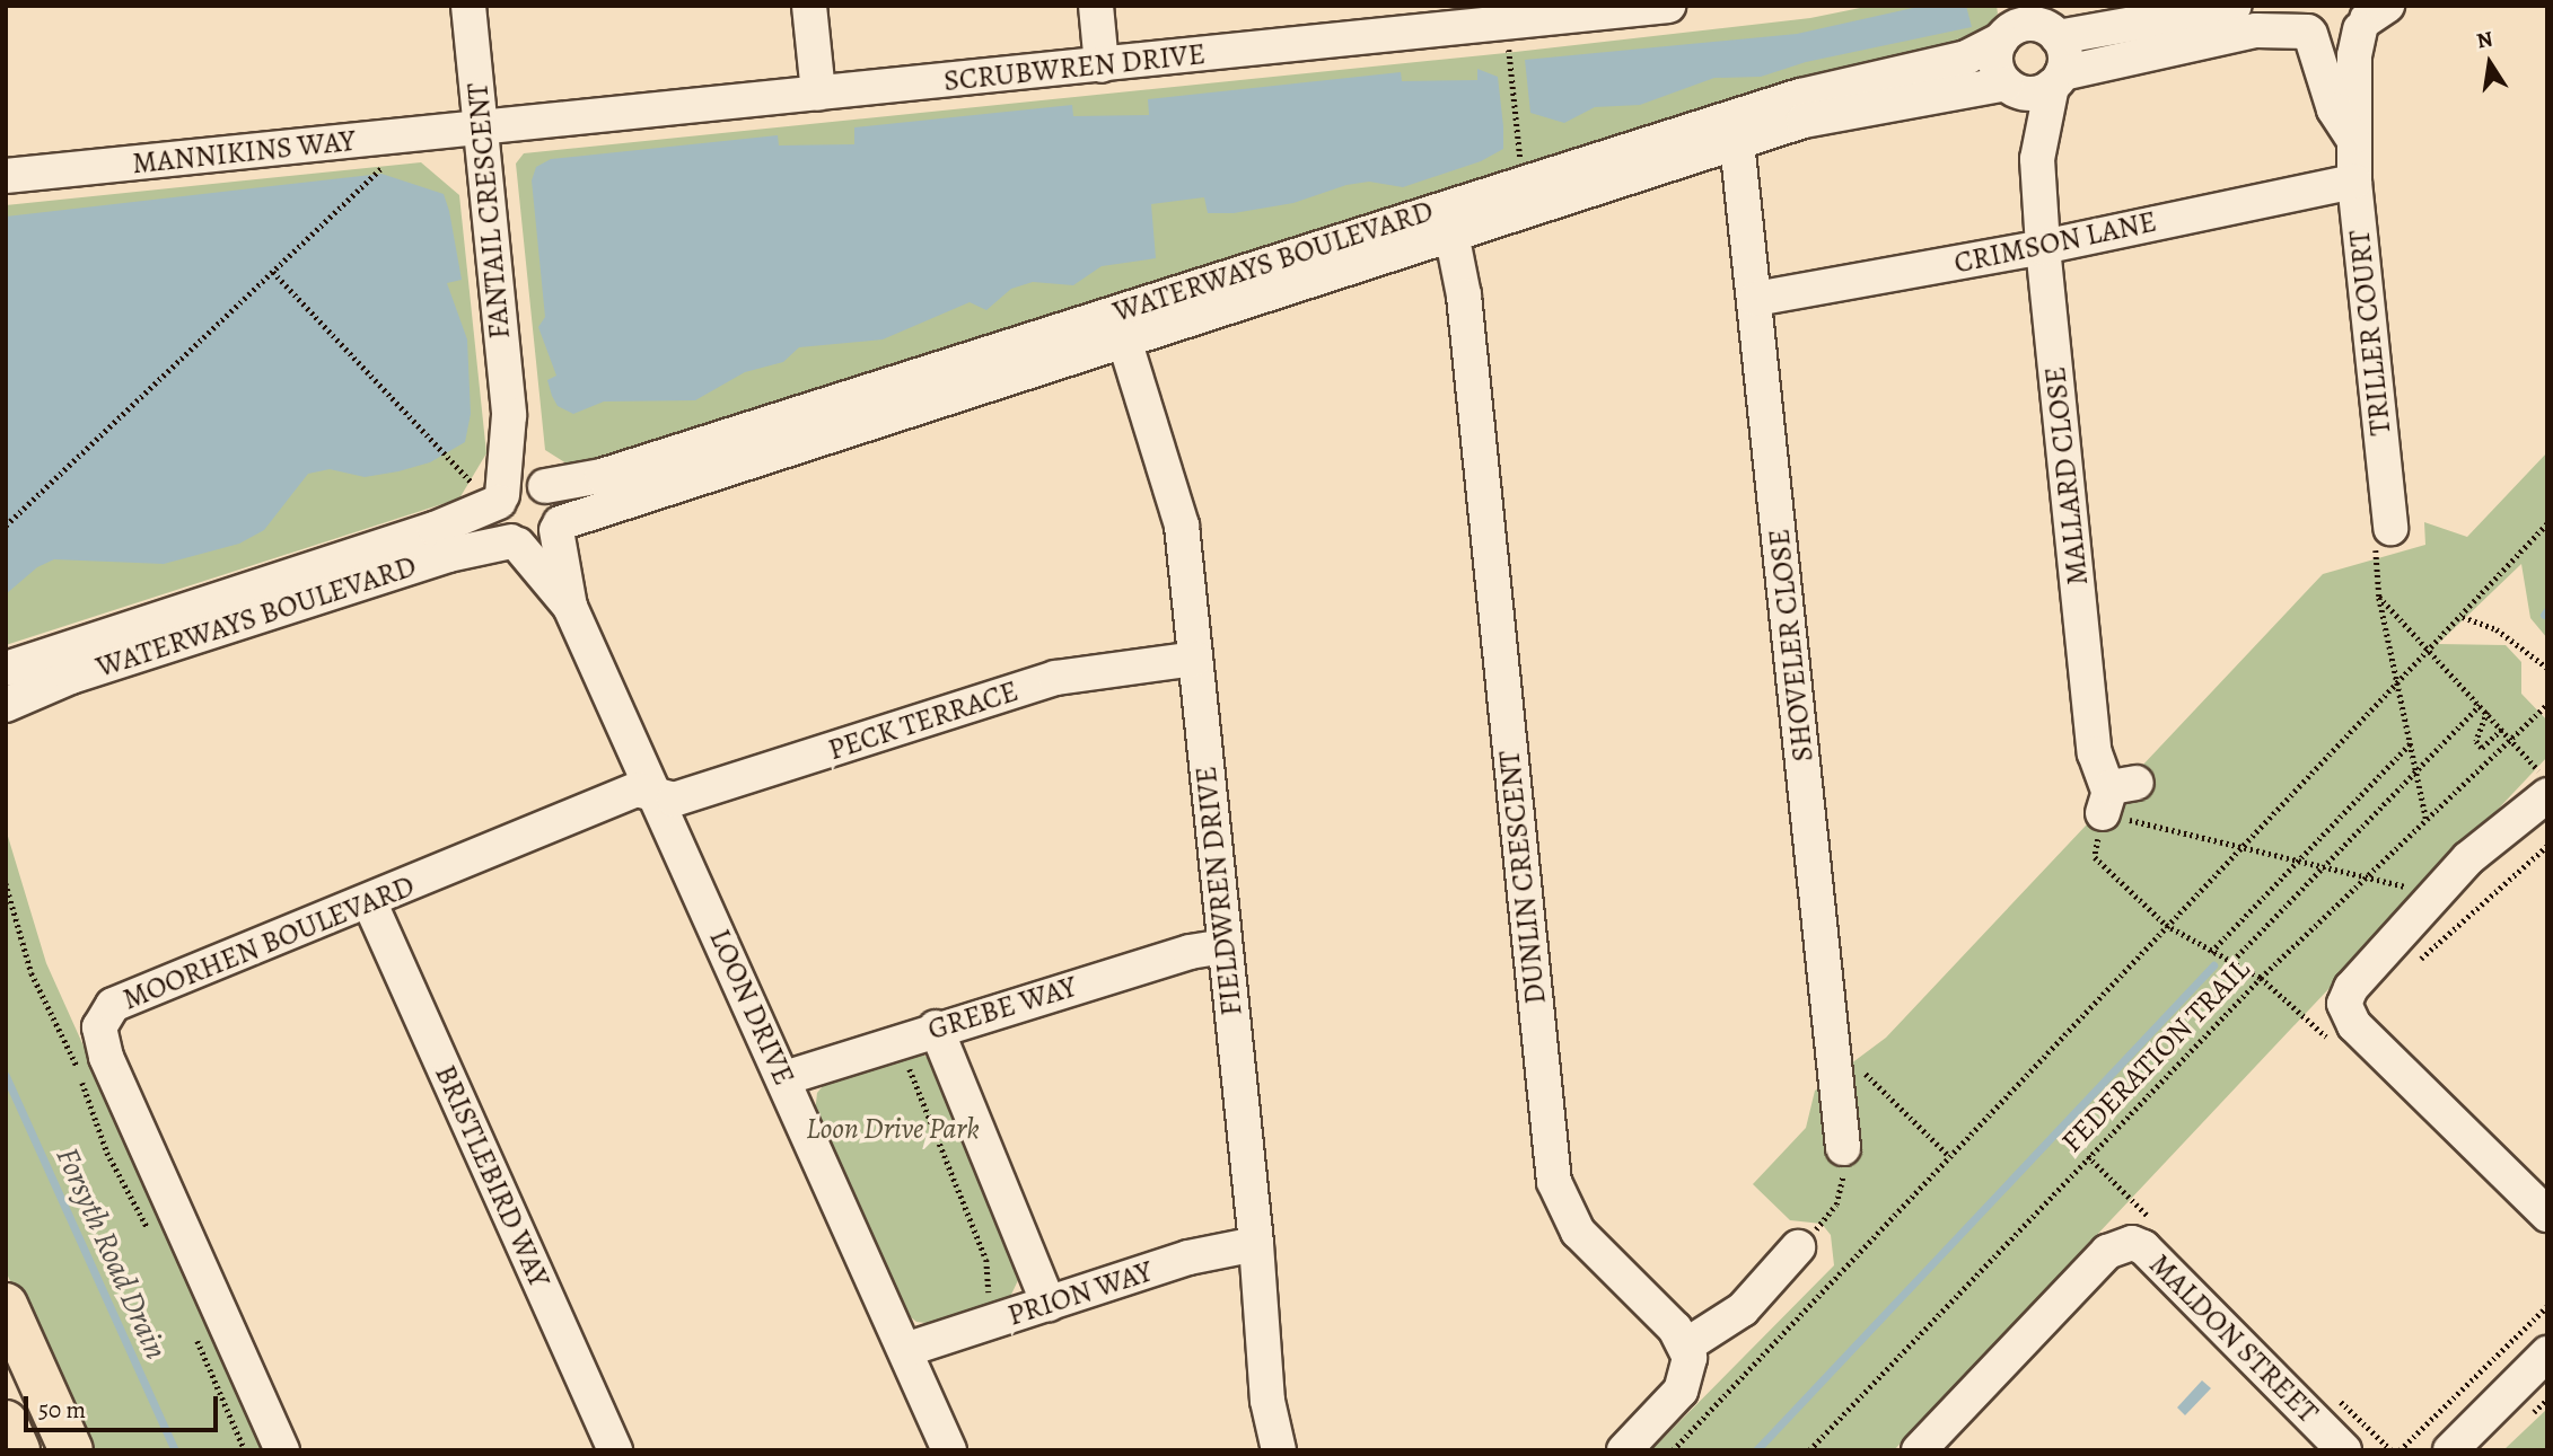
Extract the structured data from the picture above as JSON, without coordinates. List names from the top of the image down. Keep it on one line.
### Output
{"streets":{"street":["SCRUBWREN DRIVE","MANNIKINS WAY","FANTAIL CRESCENT","CRIMSON LANE","WATERWAYS BOULEVARD","TRILLER COURT","MALLARD CLOSE","SHOVELER CLOSE","PECK TERRACE","DUNLIN CRESCENT","FIELDWREN DRIVE","MOORHEN BOULEVARD","LOON DRIVE","GREBE WAY","BRISTLEBIRD WAY","PRION WAY","MALDON STREET"],"path":["FEDERATION TRAIL"]},"crossings":[["SCRUBWREN DRIVE","MANNIKINS WAY"],["SCRUBWREN DRIVE","FANTAIL CRESCENT"],["MANNIKINS WAY","FANTAIL CRESCENT"],["FANTAIL CRESCENT","WATERWAYS BOULEVARD"],["FANTAIL CRESCENT","LOON DRIVE"],["CRIMSON LANE","TRILLER COURT"],["CRIMSON LANE","MALLARD CLOSE"],["CRIMSON LANE","SHOVELER CLOSE"],["WATERWAYS BOULEVARD","MALLARD CLOSE"],["WATERWAYS BOULEVARD","SHOVELER CLOSE"],["WATERWAYS BOULEVARD","DUNLIN CRESCENT"],["WATERWAYS BOULEVARD","FIELDWREN DRIVE"],["WATERWAYS BOULEVARD","LOON DRIVE"],["PECK TERRACE","FIELDWREN DRIVE"],["PECK TERRACE","MOORHEN BOULEVARD"],["PECK TERRACE","LOON DRIVE"],["FIELDWREN DRIVE","GREBE WAY"],["FIELDWREN DRIVE","PRION WAY"],["MOORHEN BOULEVARD","LOON DRIVE"],["MOORHEN BOULEVARD","BRISTLEBIRD WAY"],["LOON DRIVE","GREBE WAY"],["LOON DRIVE","PRION WAY"]],"water":["Forsyth Road Drain"],"parks":["Loon Drive Park"],"scale_bar":"50 m","north":"top"}
